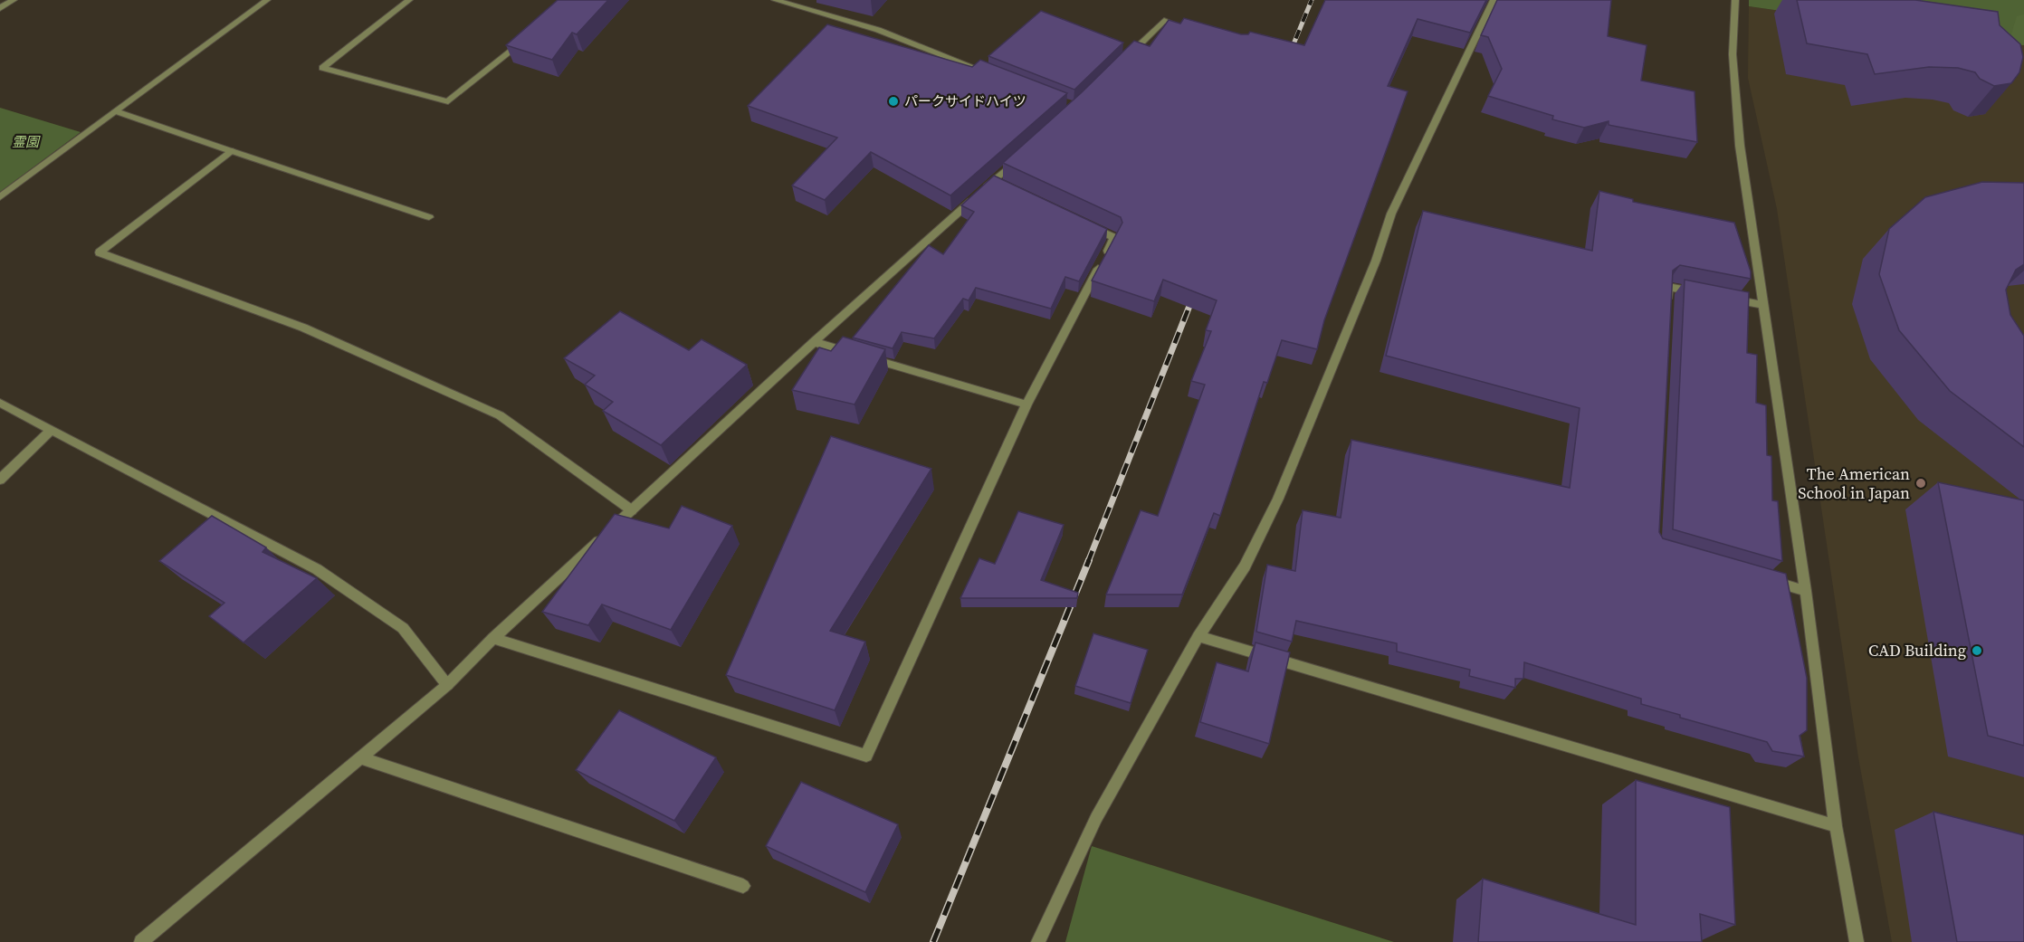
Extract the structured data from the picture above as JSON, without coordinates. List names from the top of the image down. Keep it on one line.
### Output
{"parks":["霊園"],"places":["パークサイドハイツ","The American School in Japan","CAD Building"]}
